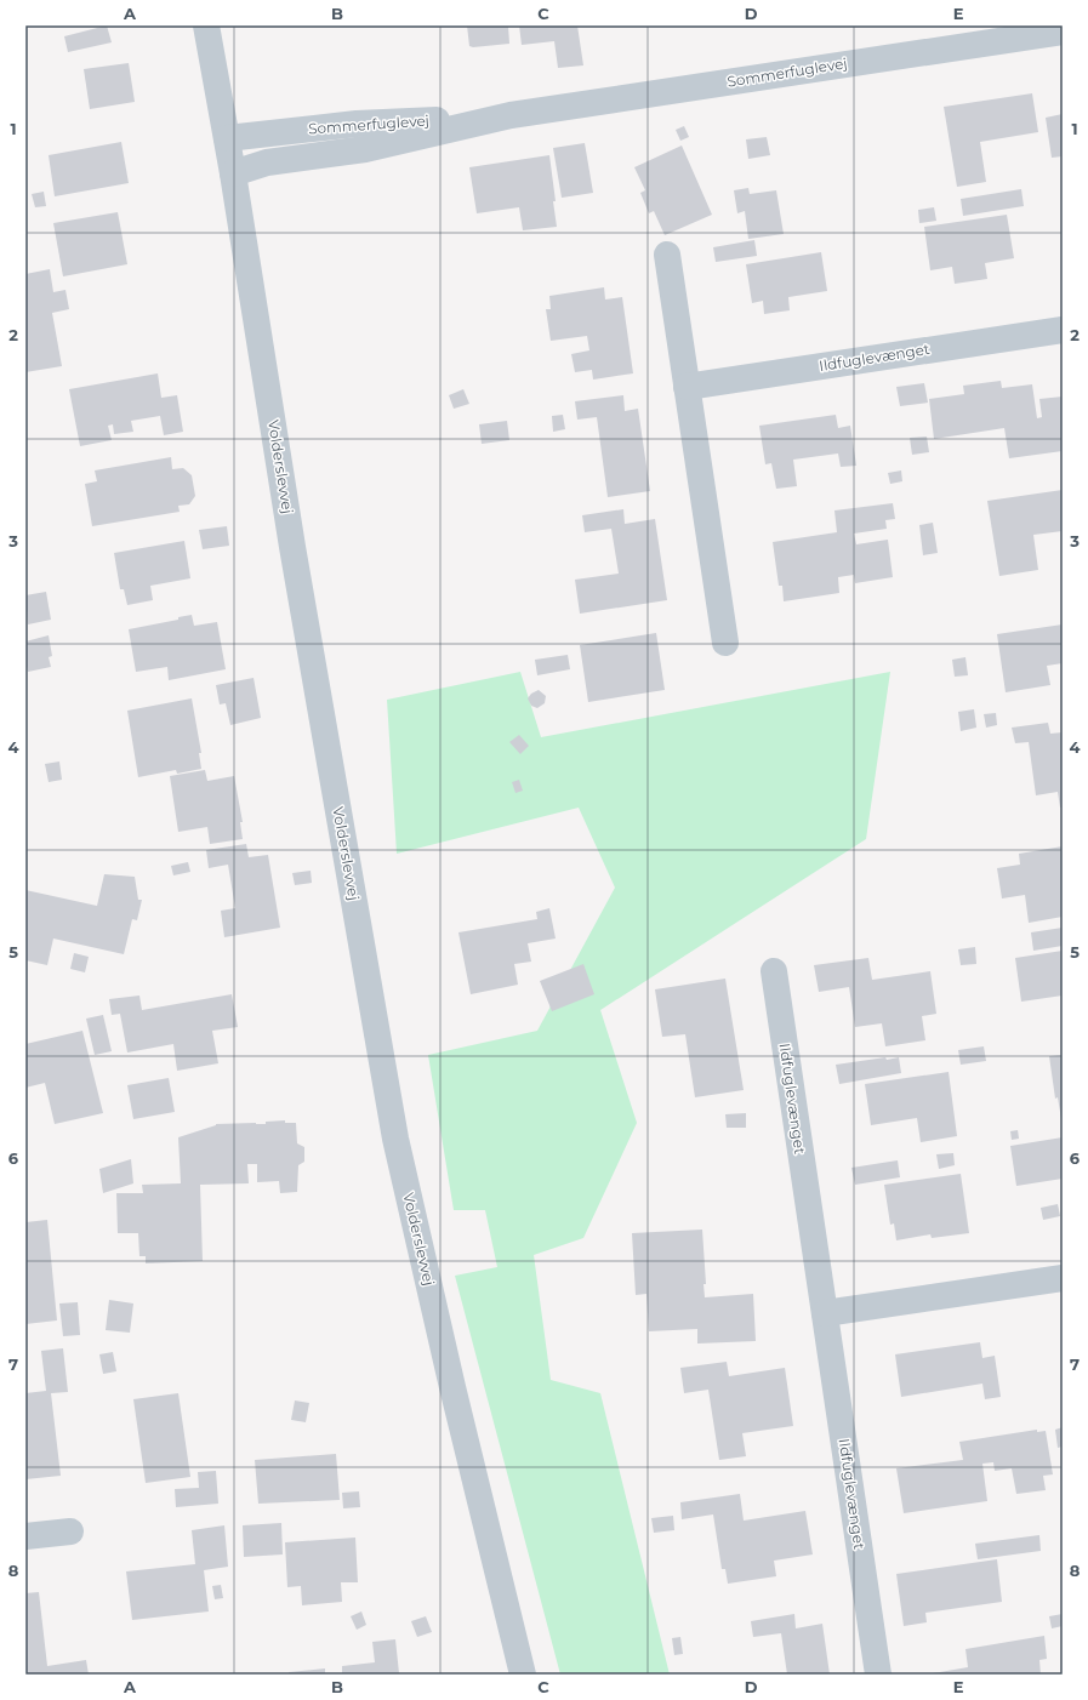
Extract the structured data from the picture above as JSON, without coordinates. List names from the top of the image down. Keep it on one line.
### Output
{"streets":{"street":["Sommerfuglevej","Ildfuglevænget","Volderslevvej"]},"crossings":[["Sommerfuglevej","Volderslevvej"]],"grid":{"columns":["A","B","C","D","E"],"rows":["1","2","3","4","5","6","7","8"]}}
